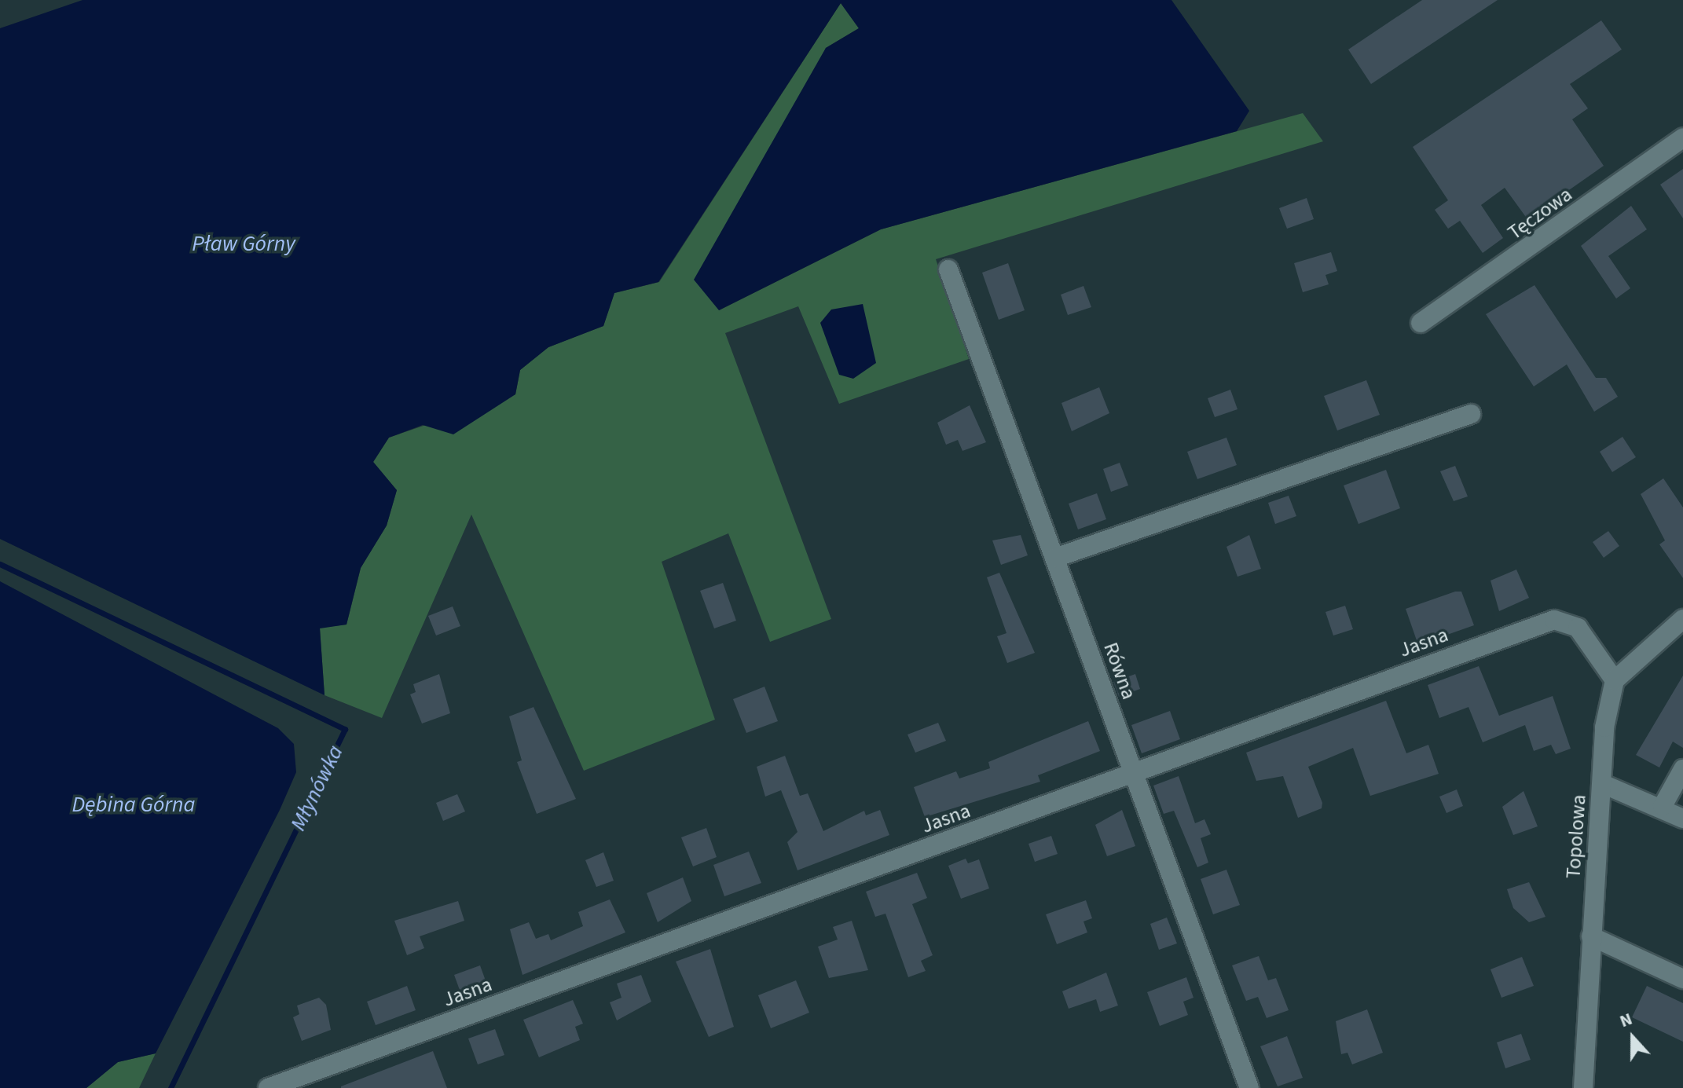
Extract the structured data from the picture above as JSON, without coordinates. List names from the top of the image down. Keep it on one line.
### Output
{"streets":{"street":["Tęczowa","Jasna","Równa","Topolowa"]},"crossings":[["Jasna","Równa"],["Jasna","Topolowa"]],"water":["Pław Górny","Młynówka","Dębina Górna"],"north":"top"}
